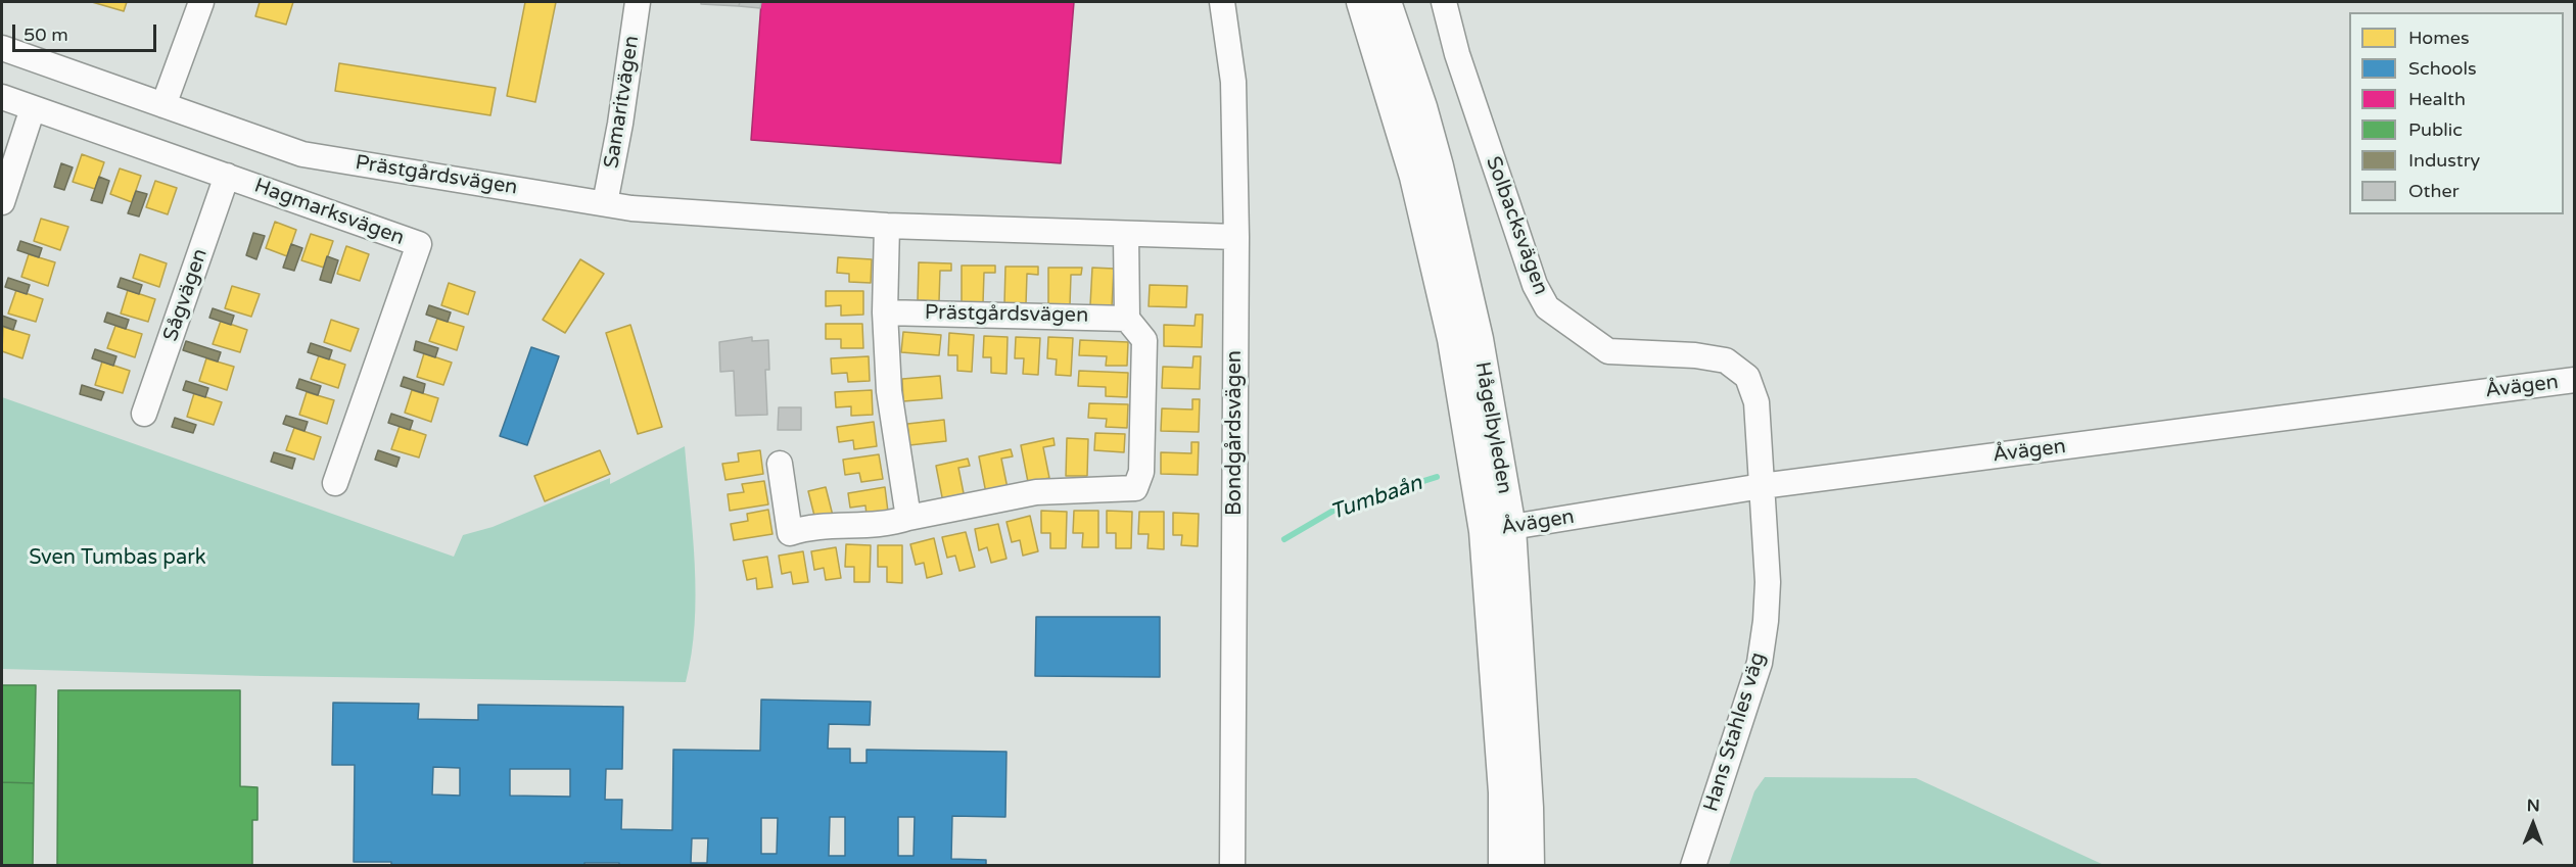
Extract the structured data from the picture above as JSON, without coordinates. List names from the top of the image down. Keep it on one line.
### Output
{"streets":{"main road":["Hågelbyleden"],"street":["Samaritvägen","Prästgårdsvägen","Hagmarksvägen","Solbacksvägen","Sågvägen","Åvägen","Bondgårdsvägen","Hans Stahles väg"]},"crossings":[["Samaritvägen","Prästgårdsvägen"],["Prästgårdsvägen","Bondgårdsvägen"],["Hagmarksvägen","Sågvägen"],["Solbacksvägen","Åvägen"],["Solbacksvägen","Hans Stahles väg"],["Åvägen","Hågelbyleden"],["Åvägen","Hans Stahles väg"]],"water":["Tumbaån"],"parks":["Sven Tumbas park"],"legend":["Homes","Schools","Health","Public","Industry","Other"],"scale_bar":"50 m","north":"top"}
